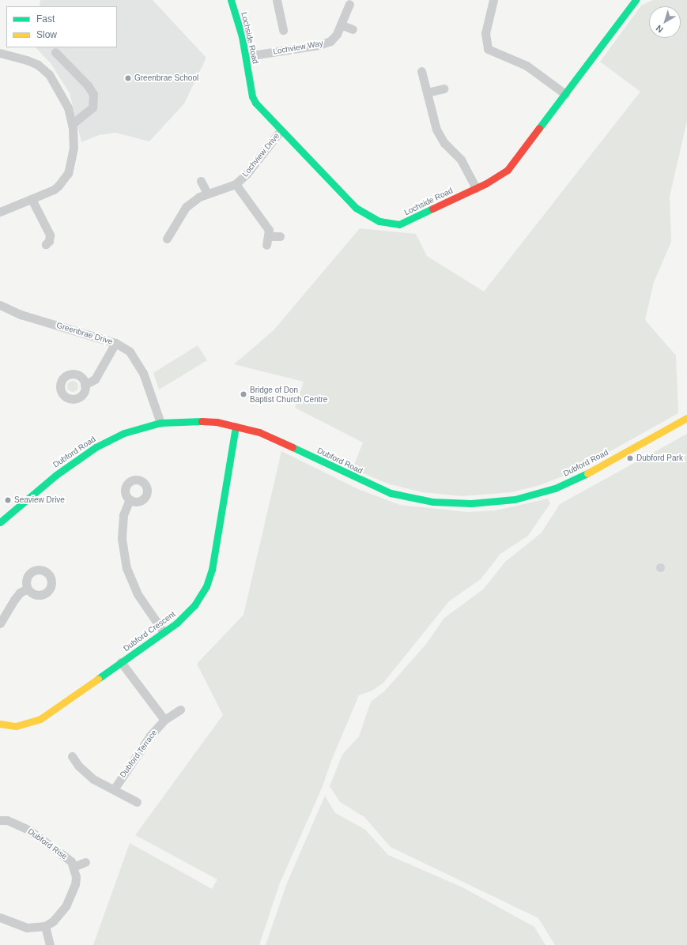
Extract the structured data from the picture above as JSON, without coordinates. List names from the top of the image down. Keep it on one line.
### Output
{"streets":{"street":["Lochside Road","Lochview Way","Lochview Drive","Greenbrae Drive","Dubford Road","Dubford Crescent","Dubford Terrace","Dubford Rise"]},"crossings":[["Lochside Road","Lochview Way"],["Lochside Road","Lochview Drive"],["Greenbrae Drive","Dubford Road"],["Dubford Road","Dubford Crescent"]],"places":["Greenbrae School","Bridge of Don Baptist Church Centre","Dubford Park","Seaview Drive"],"legend":["Fast","Slow"],"north":"bottom left"}
